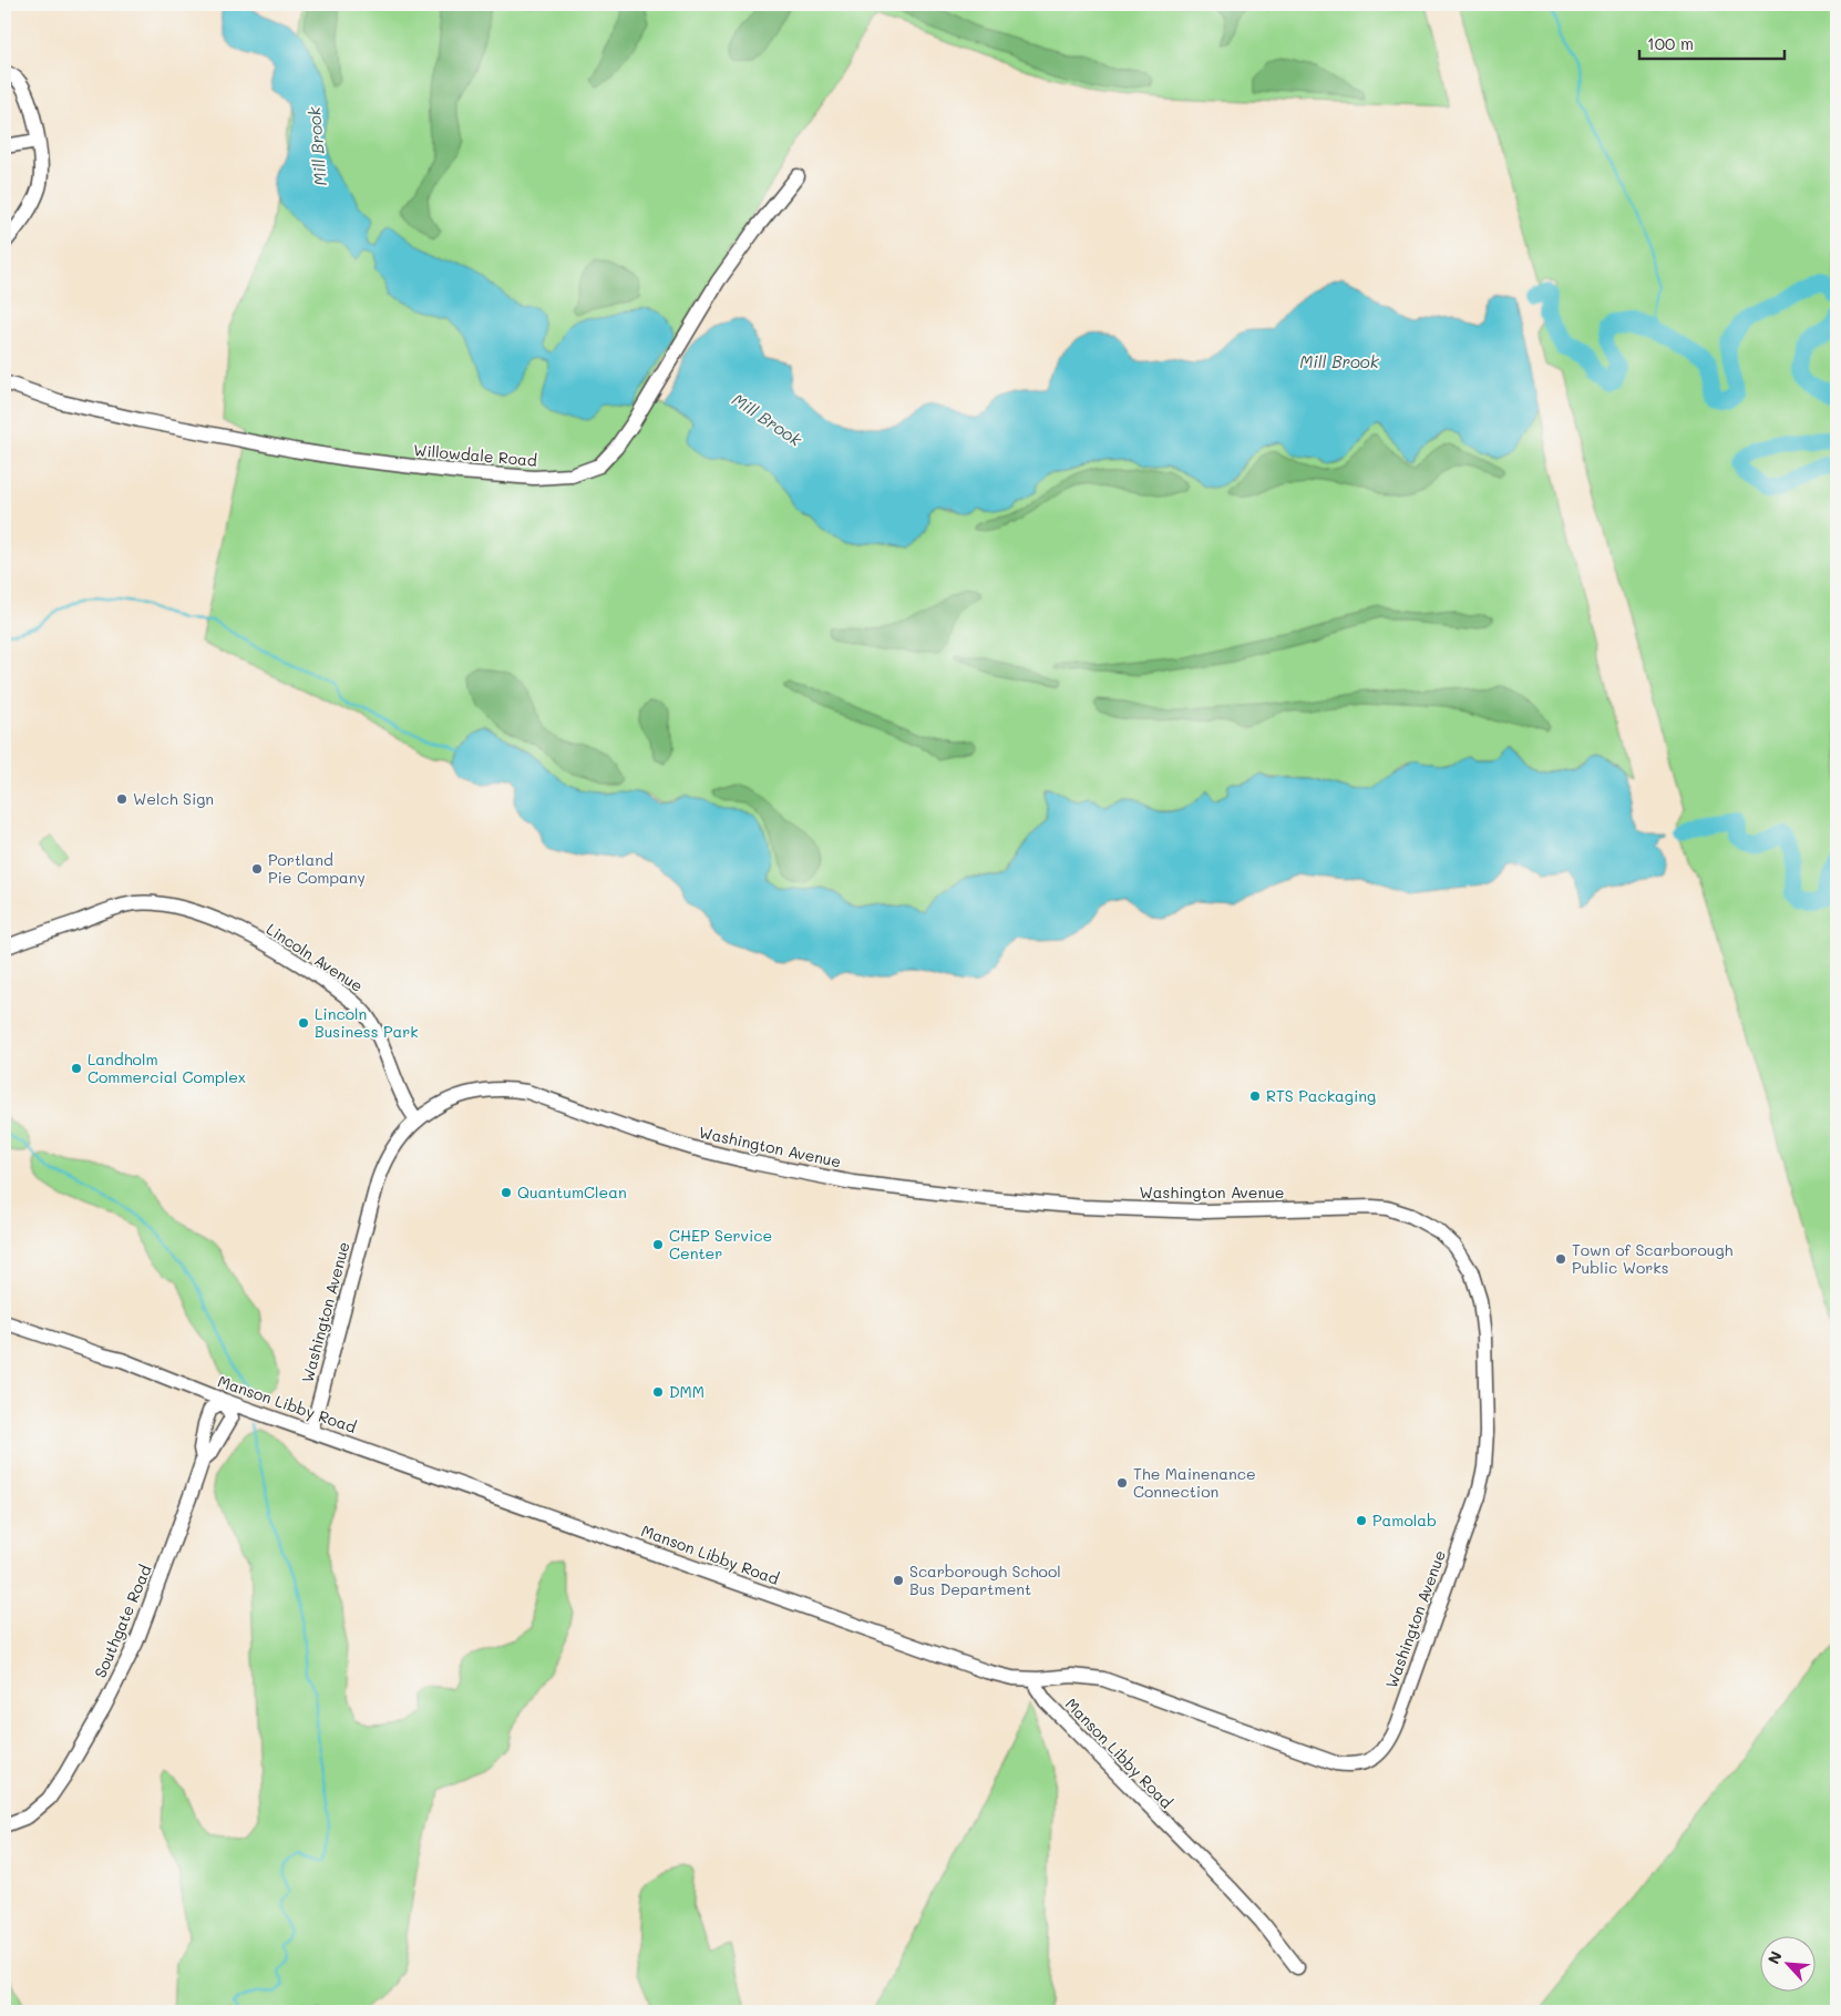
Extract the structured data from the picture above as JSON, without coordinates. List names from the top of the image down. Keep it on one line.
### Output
{"streets":{"street":["Willowdale Road","Lincoln Avenue","Washington Avenue","Manson Libby Road","Southgate Road"]},"crossings":[["Lincoln Avenue","Washington Avenue"],["Washington Avenue","Manson Libby Road"],["Manson Libby Road","Southgate Road"]],"water":["Mill Brook"],"places":["Welch Sign","Portland Pie Company","Lincoln Business Park","Landholm Commercial Complex","RTS Packaging","QuantumClean","CHEP Service Center","Town of Scarborough Public Works","DMM","The Mainenance Connection","Pamolab","Scarborough School Bus Department"],"scale_bar":"100 m","north":"top left"}
